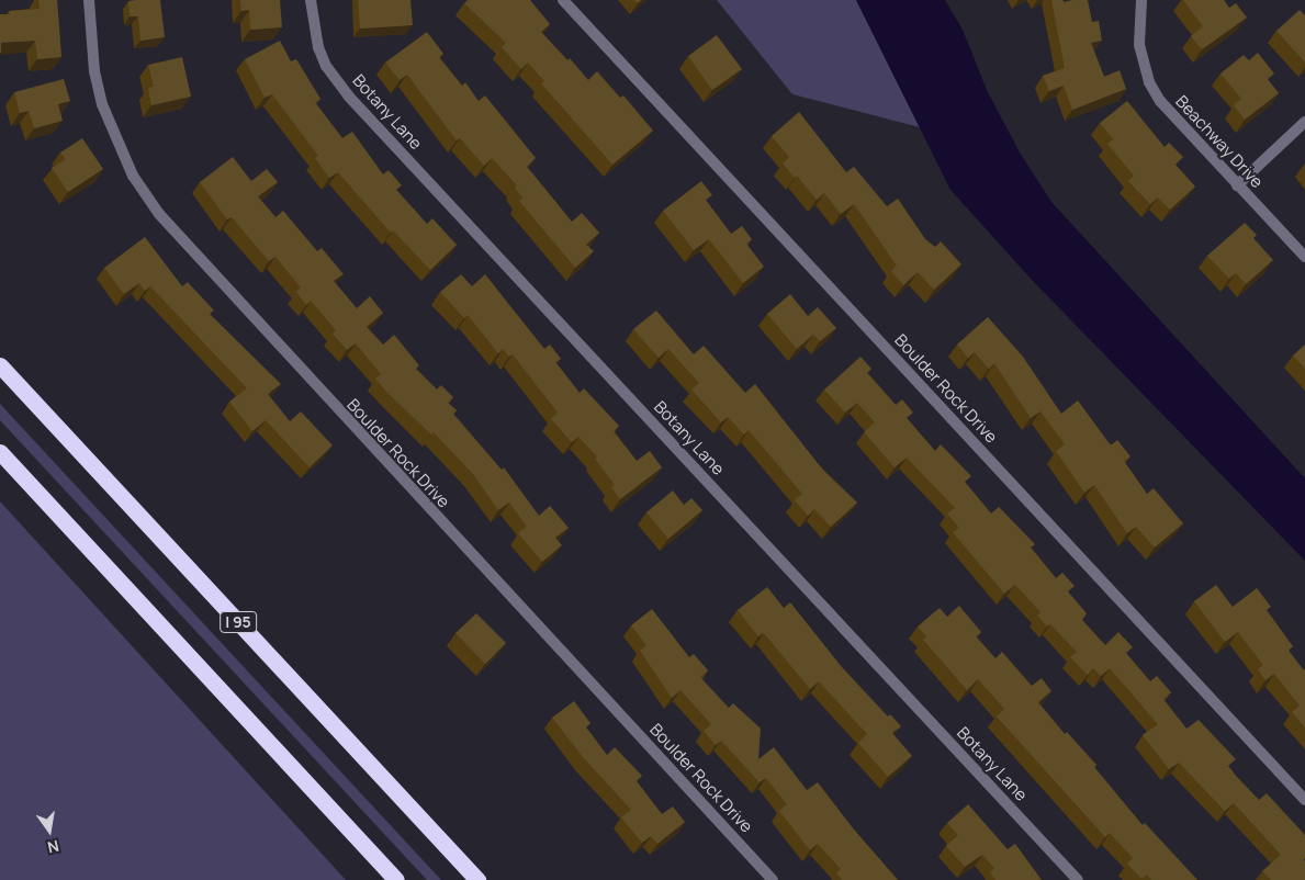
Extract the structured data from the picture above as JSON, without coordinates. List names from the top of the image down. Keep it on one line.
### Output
{"streets":{"highway":["I 95"],"street":["Botany Lane","Beachway Drive","Boulder Rock Drive"]},"north":"bottom"}
